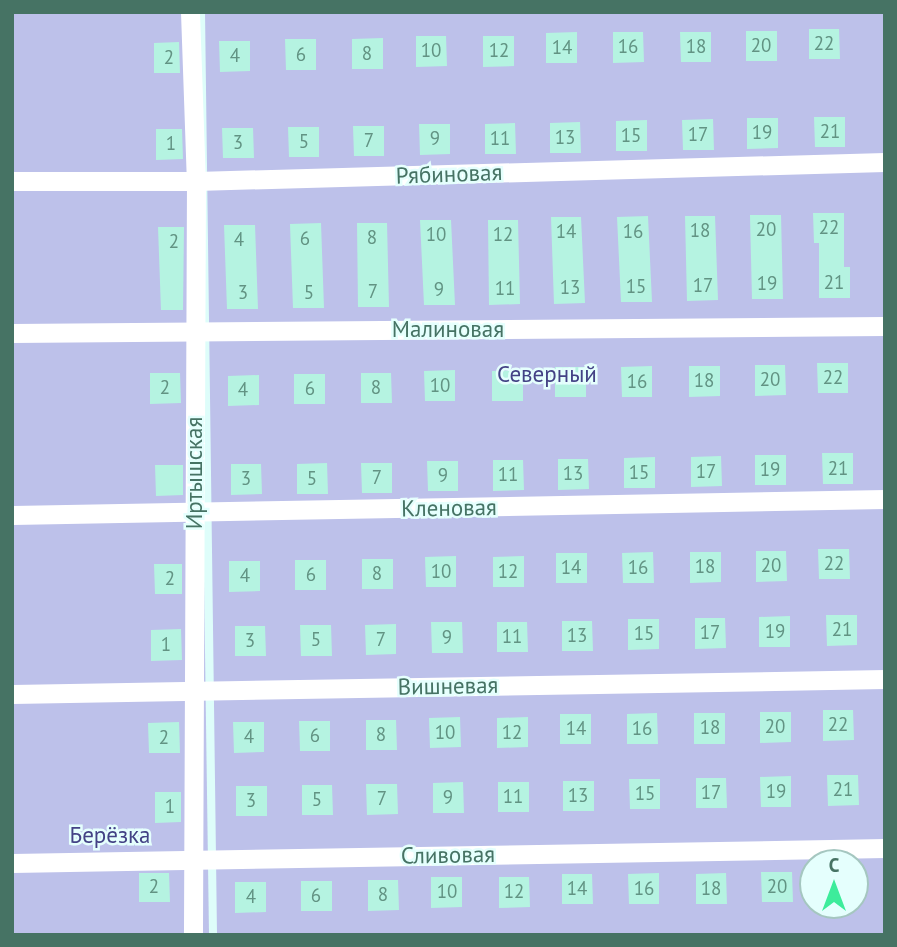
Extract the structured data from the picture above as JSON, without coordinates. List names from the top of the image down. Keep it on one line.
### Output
{"streets":{"street":["Рябиновая","Малиновая","Иртышская","Кленовая","Вишневая","Сливовая"]},"crossings":[["Рябиновая","Иртышская"],["Малиновая","Иртышская"],["Иртышская","Кленовая"],["Иртышская","Вишневая"],["Иртышская","Сливовая"]],"parks":["Северный","Берёзка"],"house_numbers":["22","20","16","18","14","10","12","8","6","4","2","21","19","17","15","13","9","11","7","5","3","1","22","20","18","14","16","10","12","8","6","4","2","21","19","17","15","13","11","9","7","3","5","22","20","18","16","10","2","8","6","4","21","19","17","15","13","11","9","7","3","5","22","20","18","14","16","10","12","8","6","4","2","21","19","17","15","13","11","9","5","7","3","1","22","20","18","14","16","10","12","8","6","4","2","21","19","17","15","13","11","9","7","5","3","1","2","20","14","16","18","10","12","8","6","4"],"north":"top"}
